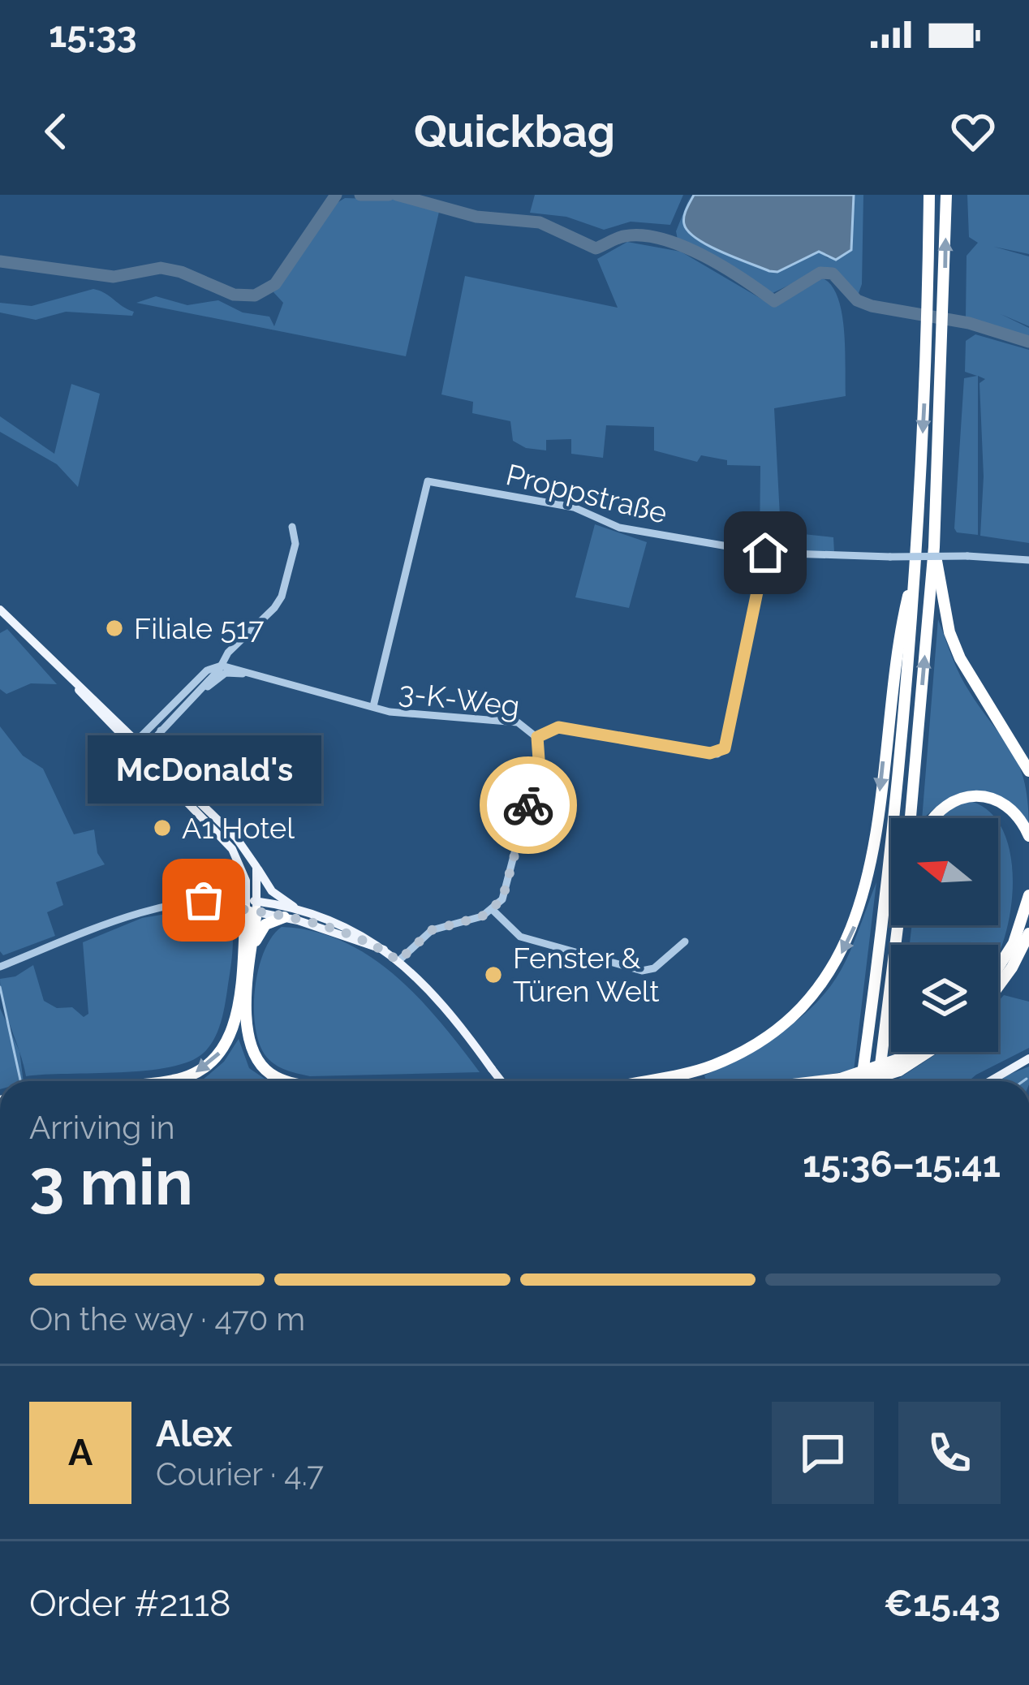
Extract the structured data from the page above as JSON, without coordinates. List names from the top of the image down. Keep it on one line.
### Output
{"streets":{"street":["Proppstraße","3-K-Weg"]},"crossings":[["Proppstraße","3-K-Weg"]],"places":["Filiale 517","A1 Hotel","McDonald's","Fenster & Türen Welt"],"north":"left","page":{"status":"15:33","header":"Quickbag","bubble":"McDonald's","heading":["3 min","Arriving in","15:36–15:41"],"panel":["Alex","Courier · 4.7","Order #2118","€15.43"],"bar":"On the way · 470 m","round":"A"}}
